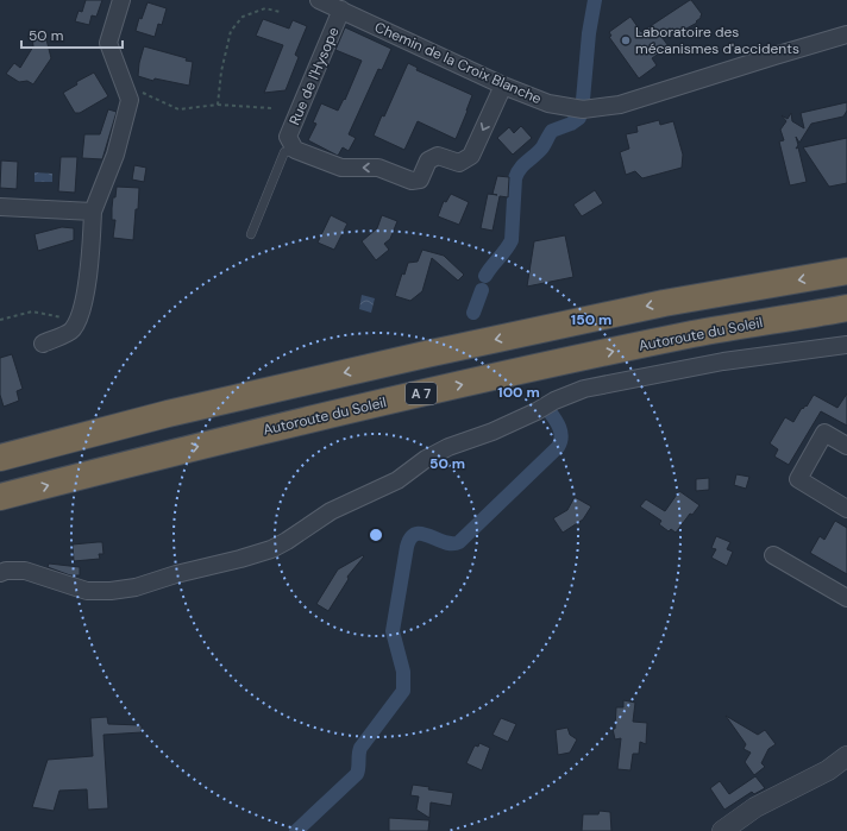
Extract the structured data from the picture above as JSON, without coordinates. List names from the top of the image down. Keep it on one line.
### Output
{"streets":{"highway":["Autoroute du Soleil","A 7"],"street":["Chemin de la Croix Blanche","Rue de l'Hysope"]},"crossings":[["Chemin de la Croix Blanche","Rue de l'Hysope"]],"places":["Laboratoire des mécanismes d'accidents"],"scale_bar":"50 m","rings":["150 m","100 m","50 m"]}
